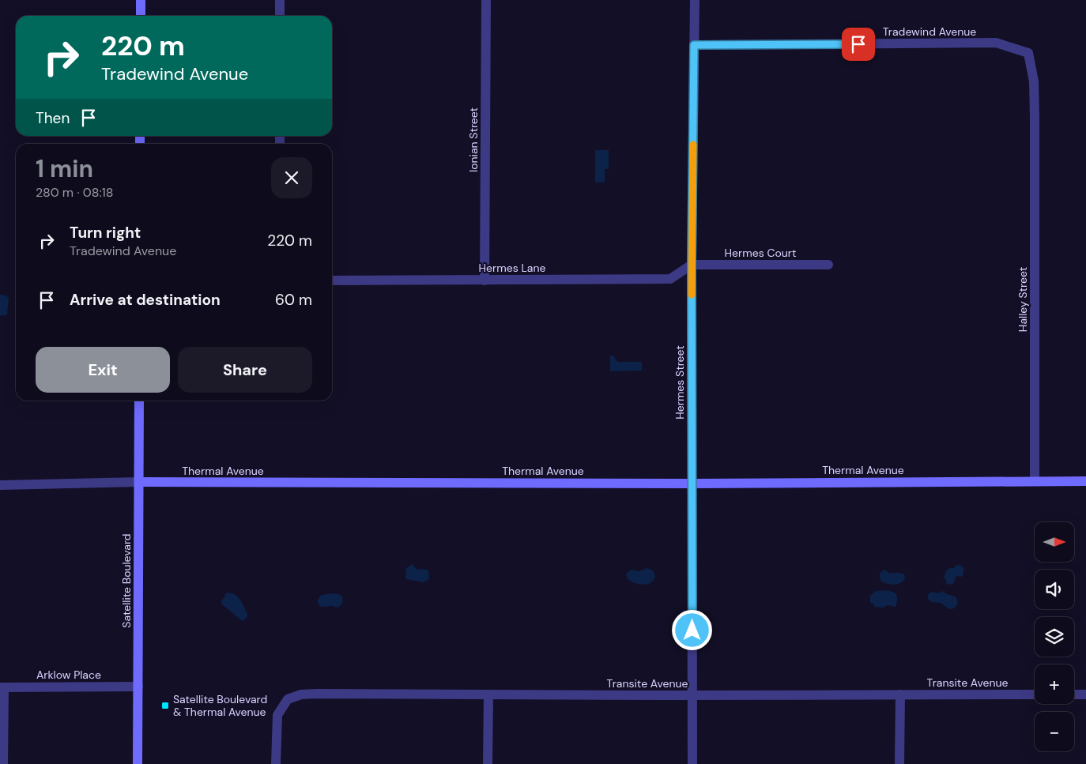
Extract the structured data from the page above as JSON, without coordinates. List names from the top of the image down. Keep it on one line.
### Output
{"streets":{"street":["Tradewind Avenue","Ionian Street","Hermes Court","Hermes Lane","Halley Street","Hermes Street","Thermal Avenue","Satellite Boulevard","Arklow Place","Transite Avenue"]},"crossings":[["Tradewind Avenue","Halley Street"],["Tradewind Avenue","Hermes Street"],["Ionian Street","Hermes Lane"],["Hermes Court","Hermes Lane"],["Hermes Court","Hermes Street"],["Hermes Lane","Hermes Street"],["Halley Street","Thermal Avenue"],["Hermes Street","Thermal Avenue"],["Hermes Street","Transite Avenue"],["Thermal Avenue","Satellite Boulevard"],["Satellite Boulevard","Arklow Place"]],"places":{"transit":["Satellite Boulevard & Thermal Avenue"]},"north":"right","page":{"turn":["220 m","Tradewind Avenue"],"then":"Then","heading":["1 min","280 m · 08:18"],"list":[{"name":"Turn right","note":"Tradewind Avenue","value":"220 m"},{"name":"Arrive at destination","value":"60 m"}],"buttons":["Exit","Share"],"map_buttons":["+","−"]}}
